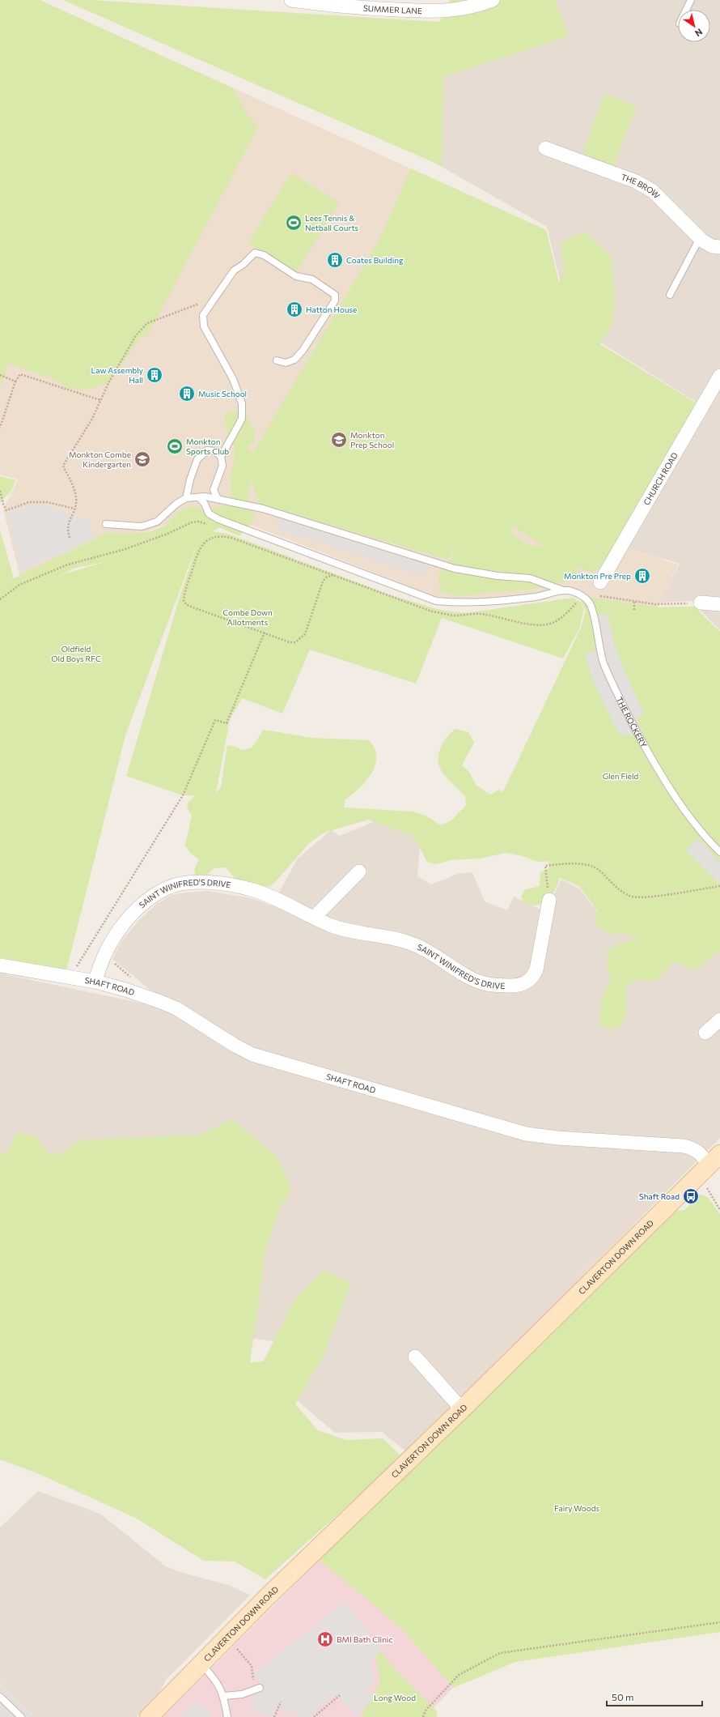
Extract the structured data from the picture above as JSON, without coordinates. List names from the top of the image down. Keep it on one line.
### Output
{"streets":{"street":["SUMMER LANE","THE BROW","CHURCH ROAD","SAINT WINIFRED'S DRIVE","SHAFT ROAD","CLAVERTON DOWN ROAD"],"lane":["THE ROCKERY"]},"crossings":[["SAINT WINIFRED'S DRIVE","SHAFT ROAD"],["SHAFT ROAD","CLAVERTON DOWN ROAD"]],"parks":["Combe Down Allotments","Oldfield Old Boys RFC","Glen Field","Fairy Woods","Long Wood"],"places":{"sports":["Lees Tennis & Netball Courts","Monkton Sports Club"],"building":["Coates Building","Hatton House","Law Assembly Hall","Music School","Monkton Pre Prep"],"school or university":["Monkton Prep School","Monkton Combe Kindergarten"],"bus stop":["Shaft Road"],"hospital":["BMI Bath Clinic"]},"scale_bar":"50 m","north":"bottom right"}
